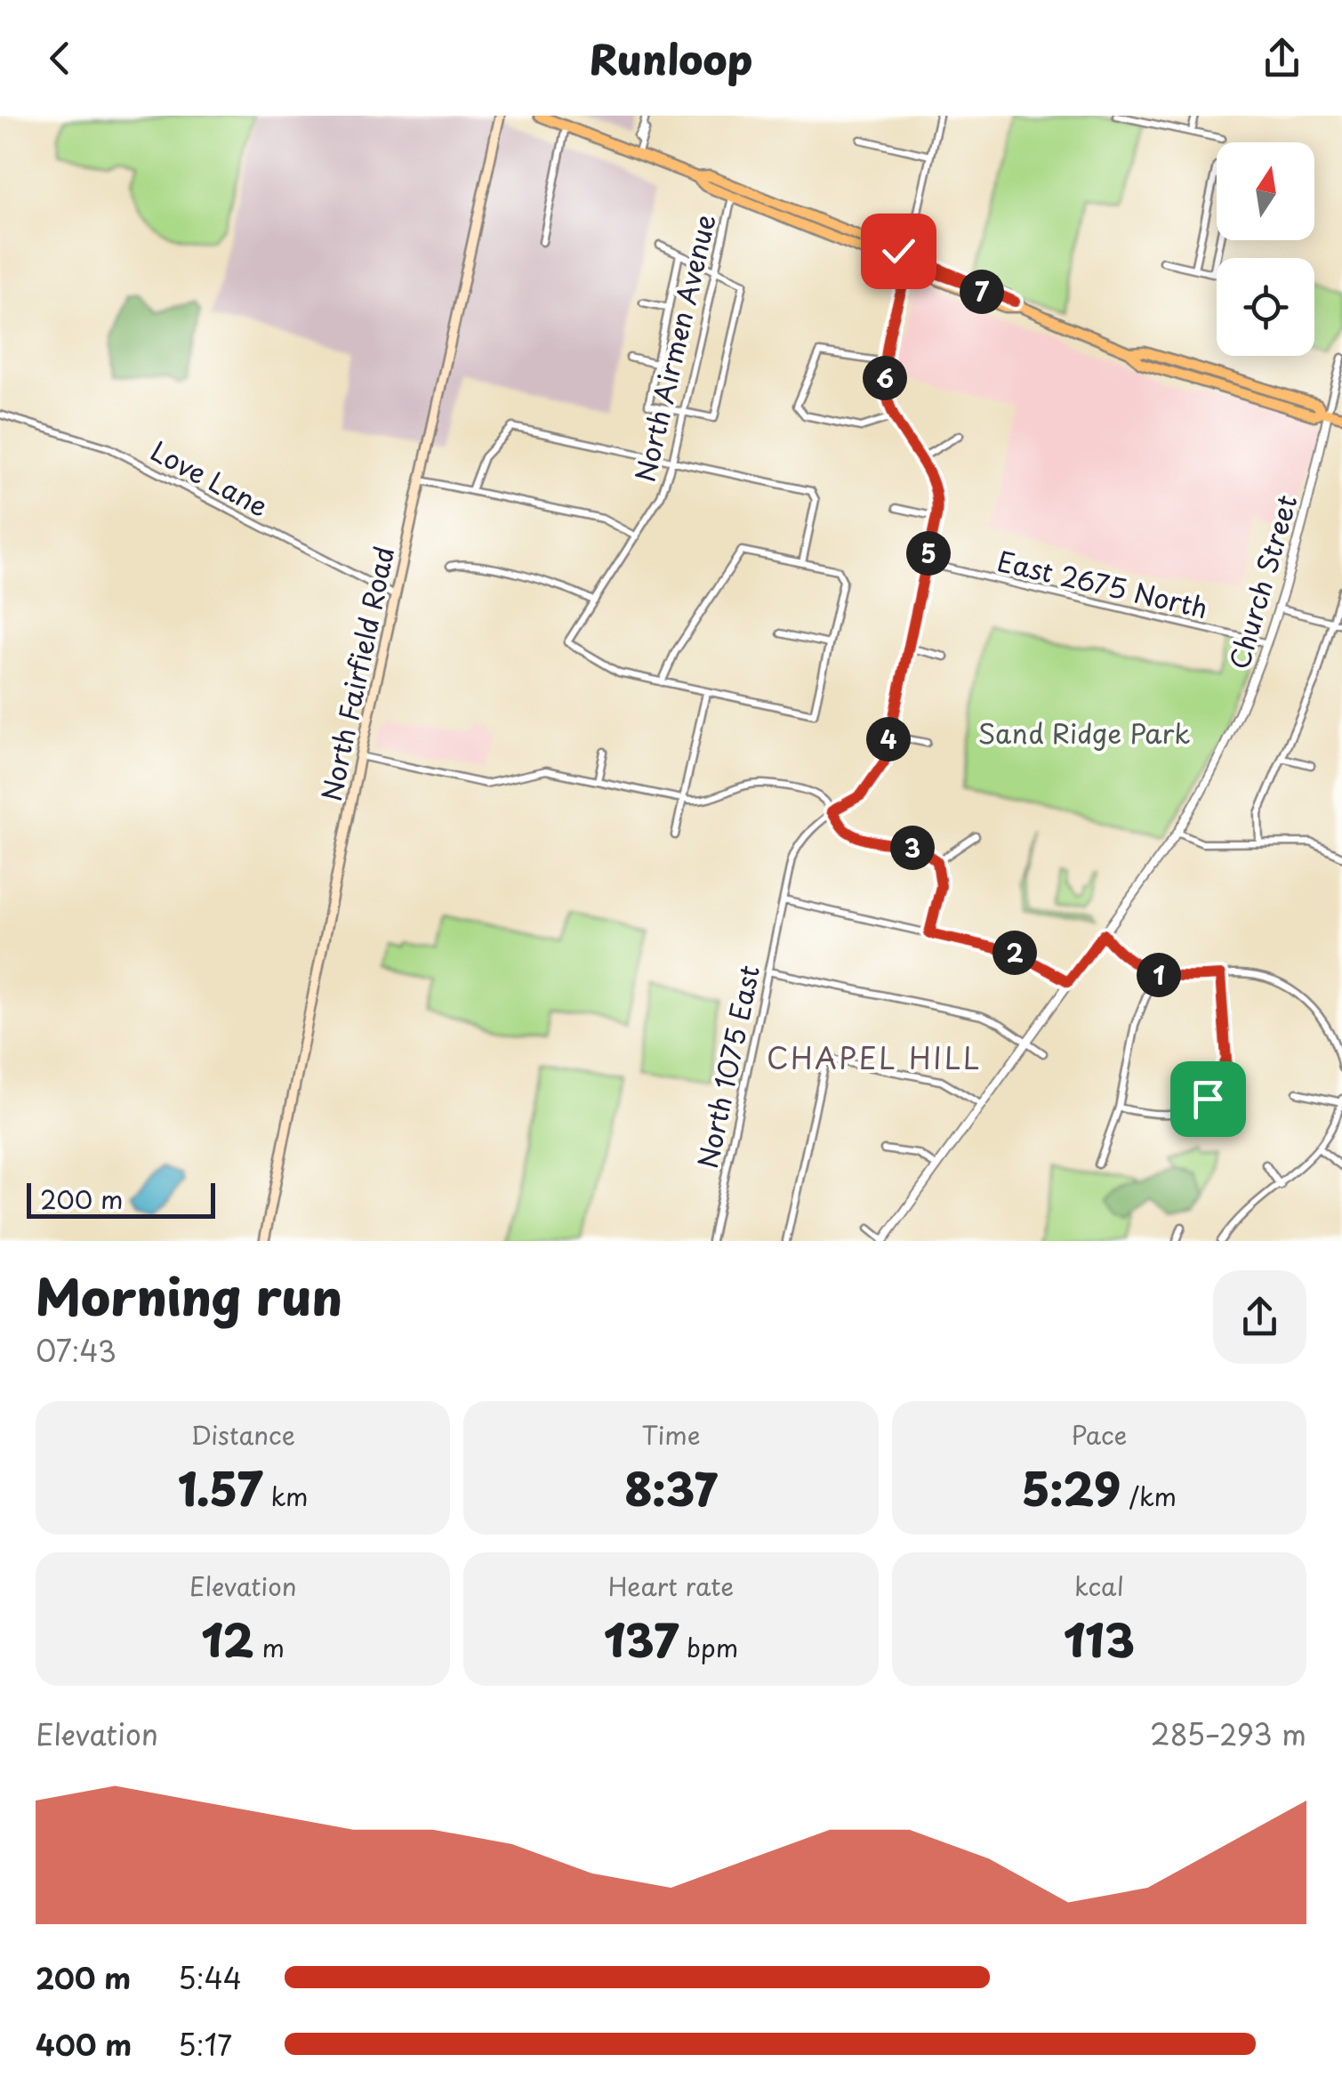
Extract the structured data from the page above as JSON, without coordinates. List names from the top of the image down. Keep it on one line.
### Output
{"streets":{"main road":["North Fairfield Road"],"street":["North Airmen Avenue","Love Lane","Church Street","East 2675 North","North 1075 East"]},"crossings":[["Love Lane","North Fairfield Road"],["Church Street","East 2675 North"],["East 2675 North","North 1075 East"]],"districts":["CHAPEL HILL"],"parks":["Sand Ridge Park"],"scale_bar":"200 m","north":"top","page":{"header":"Runloop","pins":["7","6","5","4","3","2","1"],"scale":"200 m","heading":["Morning run","07:43"],"stats":[["Distance","1.57 km"],["Time","8:37"],["Pace","5:29 /km"],["Elevation","12 m"],["Heart rate","137 bpm"],["kcal","113"]],"chart":["Elevation","285–293 m"],"list":[{"name":"200 m","note":"5:44"},{"name":"400 m","note":"5:17"}]}}
